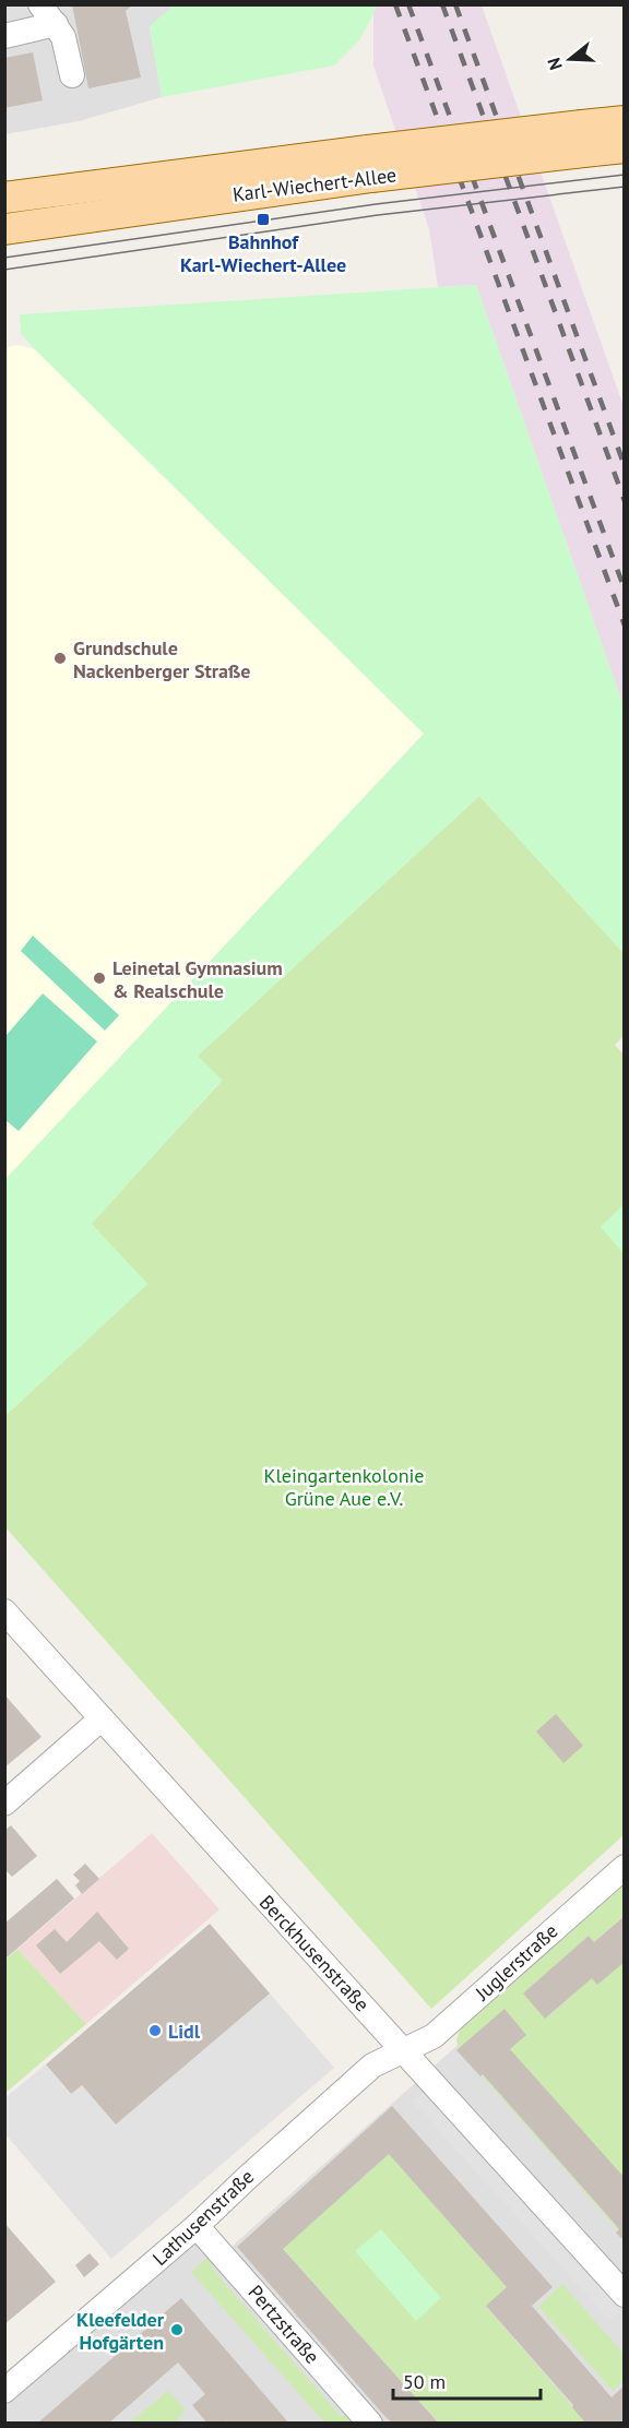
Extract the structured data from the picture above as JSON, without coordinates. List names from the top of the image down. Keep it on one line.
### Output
{"streets":{"main road":["Karl-Wiechert-Allee"],"street":["Berckhusenstraße","Juglerstraße","Lathusenstraße","Pertzstraße"]},"crossings":[["Berckhusenstraße","Juglerstraße"],["Berckhusenstraße","Lathusenstraße"],["Juglerstraße","Lathusenstraße"],["Lathusenstraße","Pertzstraße"]],"parks":["Kleingartenkolonie Grüne Aue e.V."],"places":{"transit":["Bahnhof Karl-Wiechert-Allee"],"other":["Grundschule Nackenberger Straße","Leinetal Gymnasium & Realschule","Lidl","Kleefelder Hofgärten"]},"scale_bar":"50 m","north":"left"}
